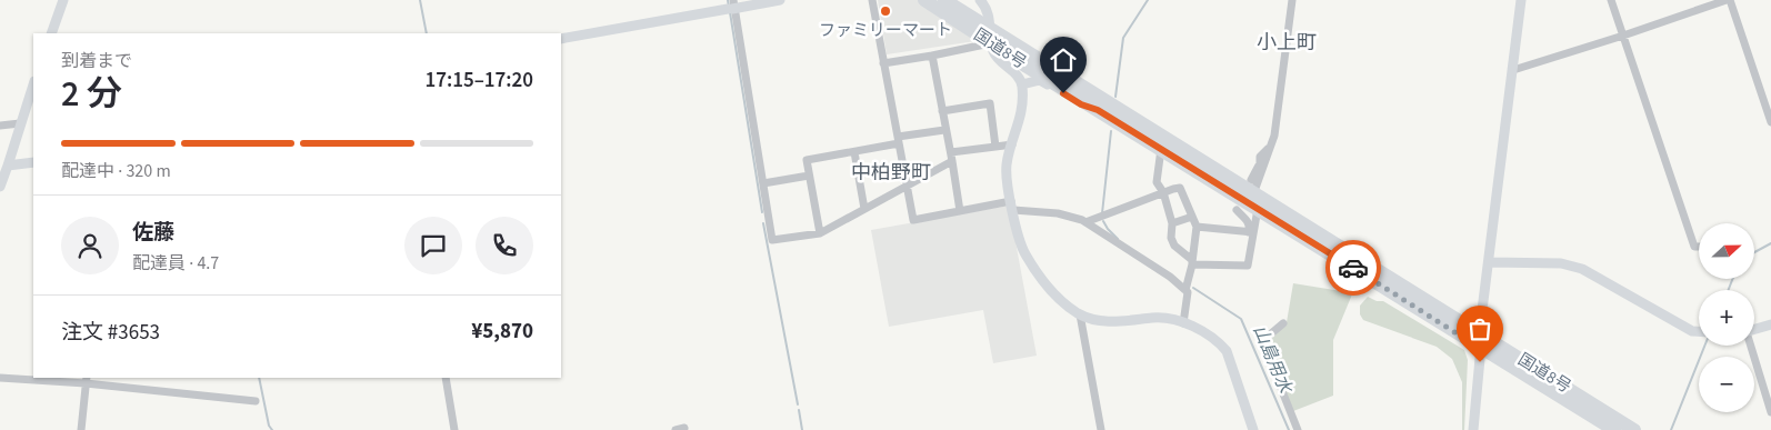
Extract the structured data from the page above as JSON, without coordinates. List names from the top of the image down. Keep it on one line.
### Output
{"streets":{"highway":["国道8号"]},"districts":["小上町","中柏野町"],"water":["山島用水"],"places":["ファミリーマート"],"north":"right","page":{"heading":["2 分","到着まで","17:15–17:20"],"panel":["佐藤","配達員 · 4.7","注文 #3653","¥5,870"],"bar":"配達中 · 320 m","map_buttons":["+","−"]}}
